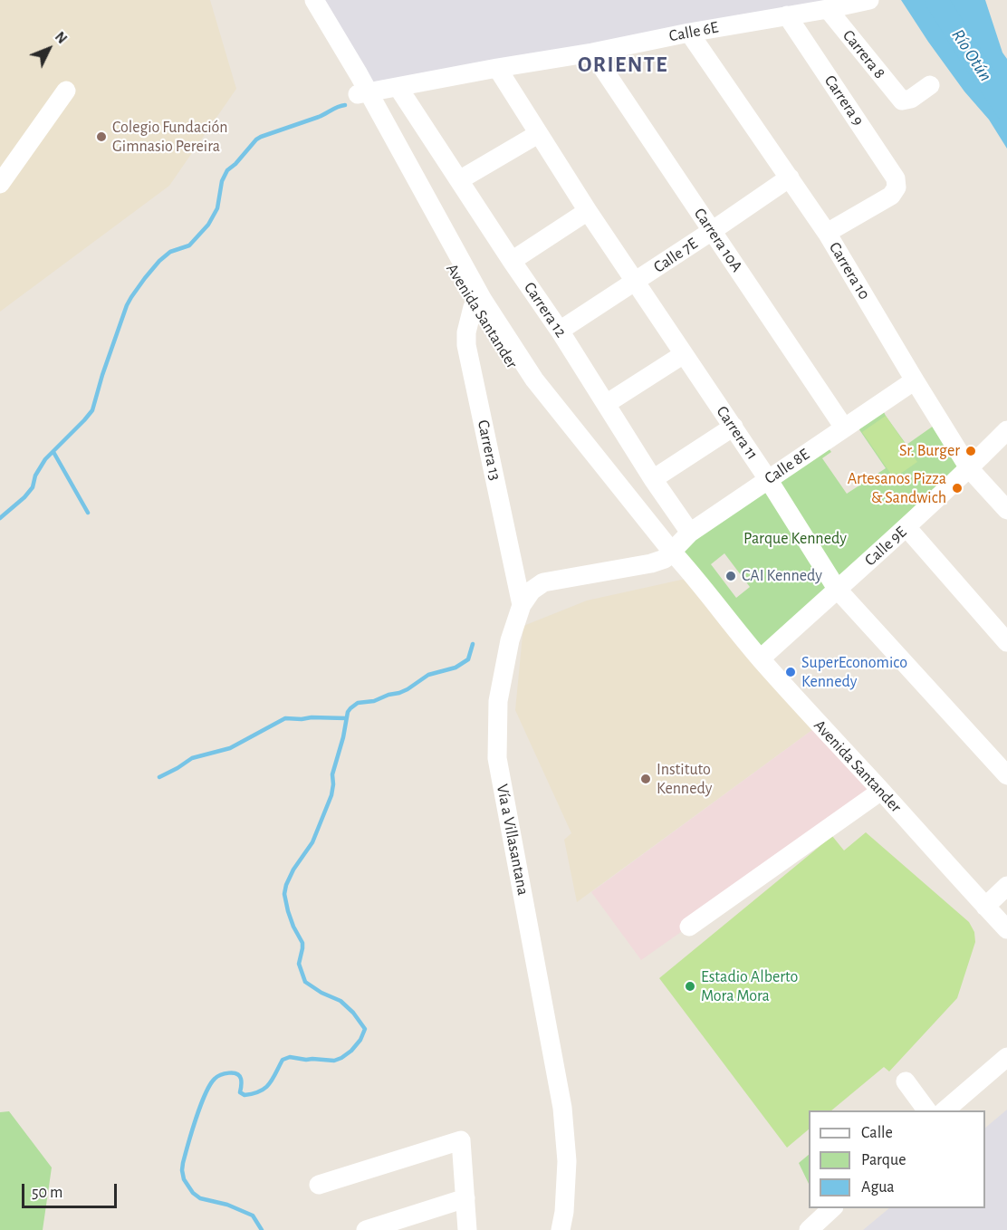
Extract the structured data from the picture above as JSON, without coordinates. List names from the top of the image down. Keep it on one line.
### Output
{"streets":{"street":["Calle 6E","Carrera 8","Carrera 9","Carrera 10A","Calle 7E","Carrera 10","Carrera 12","Avenida Santander","Carrera 11","Carrera 13","Calle 8E","Calle 9E","Vía a Villasantana"]},"crossings":[["Calle 6E","Carrera 8"],["Calle 6E","Carrera 9"],["Calle 6E","Carrera 10A"],["Calle 6E","Carrera 10"],["Calle 6E","Carrera 12"],["Calle 6E","Avenida Santander"],["Calle 6E","Carrera 11"],["Carrera 9","Carrera 10"],["Carrera 10A","Calle 7E"],["Carrera 10A","Calle 8E"],["Calle 7E","Carrera 10"],["Calle 7E","Carrera 12"],["Calle 7E","Carrera 11"],["Carrera 10","Calle 8E"],["Carrera 10","Calle 9E"],["Carrera 12","Calle 8E"],["Avenida Santander","Carrera 13"],["Avenida Santander","Calle 8E"],["Avenida Santander","Calle 9E"],["Avenida Santander","Vía a Villasantana"],["Carrera 11","Calle 8E"],["Carrera 11","Calle 9E"],["Carrera 13","Vía a Villasantana"],["Calle 8E","Vía a Villasantana"]],"districts":["ORIENTE"],"water":["Río Otún"],"parks":["Parque Kennedy"],"places":["Colegio Fundación Gimnasio Pereira","Sr. Burger","Artesanos Pizza & Sandwich","CAI Kennedy","SuperEconomico Kennedy","Instituto Kennedy","Estadio Alberto Mora Mora"],"legend":["Calle","Parque","Agua"],"scale_bar":"50 m","north":"top right"}
